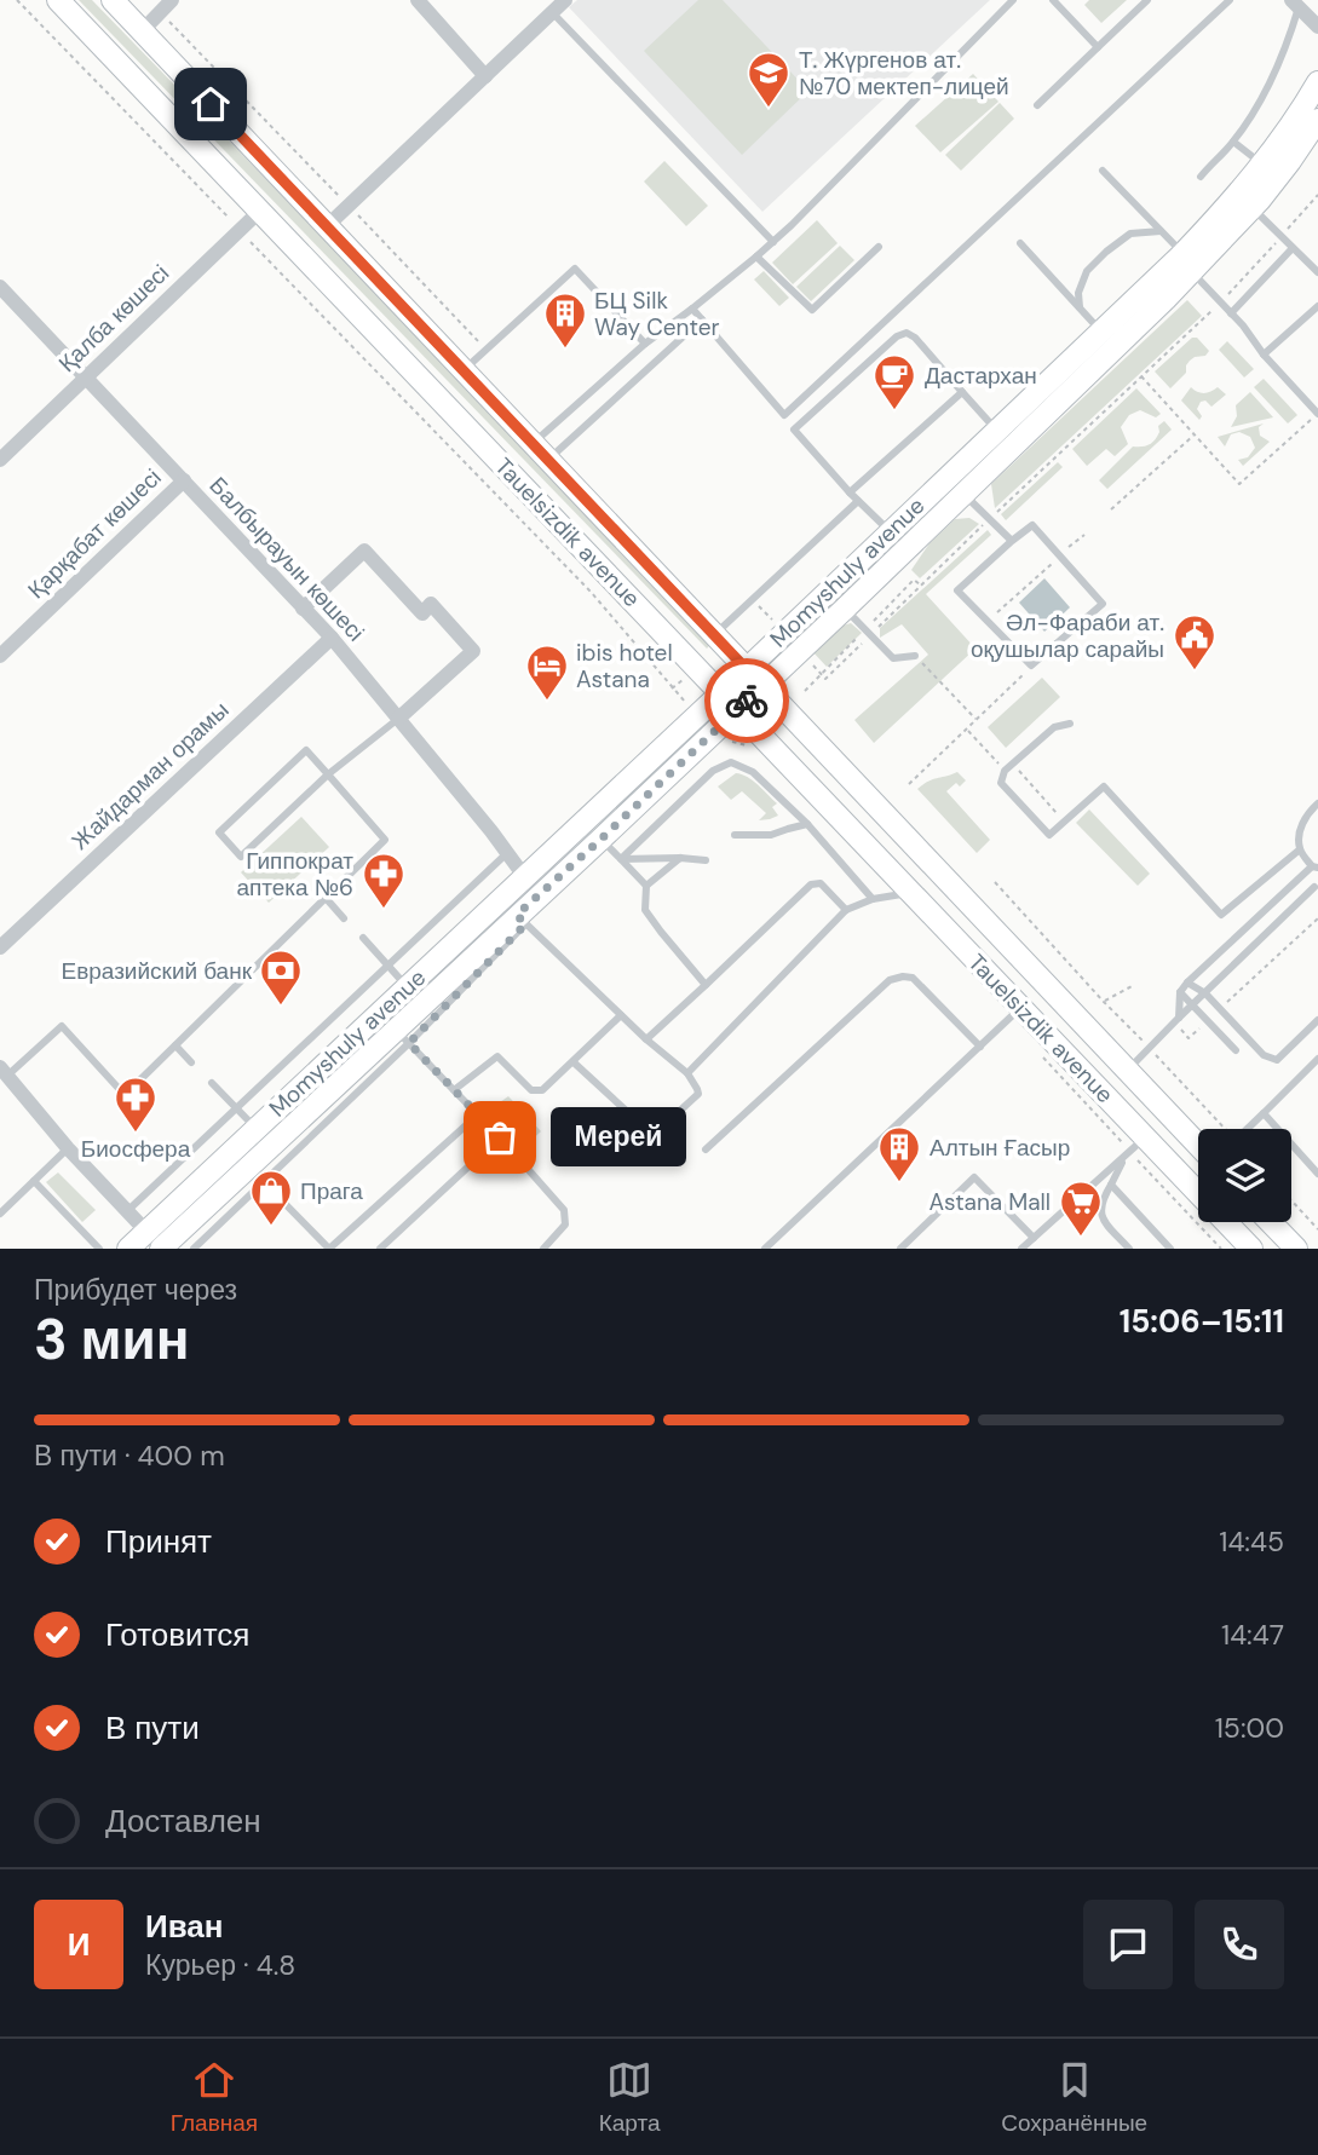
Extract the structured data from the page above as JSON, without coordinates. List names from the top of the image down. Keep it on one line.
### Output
{"streets":{"main road":["Tauelsizdik avenue","Momyshuly avenue"],"street":["Қалба көшесі","Қарқабат көшесі","Балбырауын көшесі","Жайдарман орамы"]},"crossings":[["Қалба көшесі","Tauelsizdik avenue"],["Қалба көшесі","Балбырауын көшесі"],["Tauelsizdik avenue","Momyshuly avenue"],["Қарқабат көшесі","Балбырауын көшесі"],["Балбырауын көшесі","Momyshuly avenue"],["Балбырауын көшесі","Жайдарман орамы"]],"places":{"school or university":["Т. Жүргенов ат. №70 мектеп-лицей"],"building":["БЦ Silk Way Center","Алтын Ғасыр"],"cafe":["Дастархан"],"public building":["Әл-Фараби ат. оқушылар сарайы"],"hotel":["ibis hotel Astana"],"pharmacy":["Гиппократ аптека №6","Биосфера"],"bank":["Евразийский банк"],"other":["Мерей"],"shop":["Прага"],"supermarket":["Astana Mall"]},"page":{"bubble":"Мерей","heading":["3 мин","Прибудет через","15:06–15:11"],"panel":["Иван","Курьер · 4.8"],"bar":"В пути · 400 m","list":[["Принят","14:45"],["Готовится","14:47"],["В пути","15:00"],"Доставлен"],"round":"И","tabs":["Главная","Карта","Сохранённые"]}}
